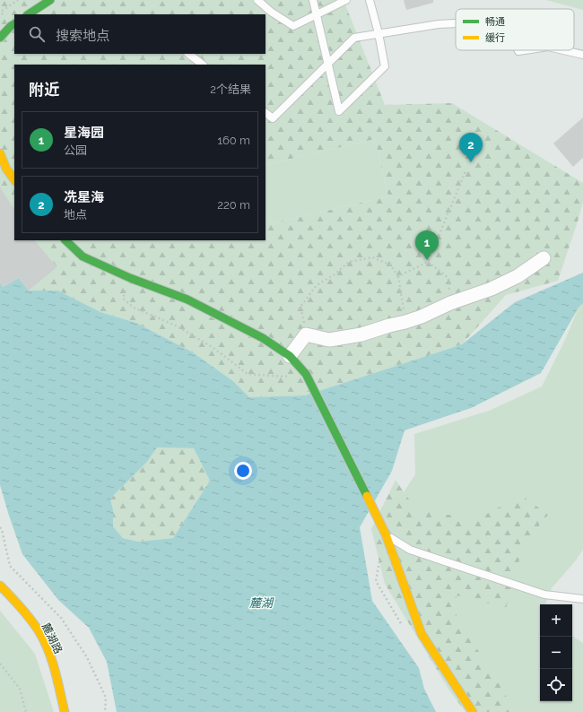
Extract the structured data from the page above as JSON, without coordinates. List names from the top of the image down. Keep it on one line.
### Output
{"streets":{"street":["麓湖路"]},"water":["麓湖"],"legend":["畅通","缓行"],"page":{"search":"搜索地点","heading":["附近","2个结果"],"list":[{"mark":"1","name":"星海园","note":"公园","value":"160 m"},{"mark":"2","name":"冼星海","note":"地点","value":"220 m"}],"pins":["2","1"],"map_buttons":["+","−"]}}
